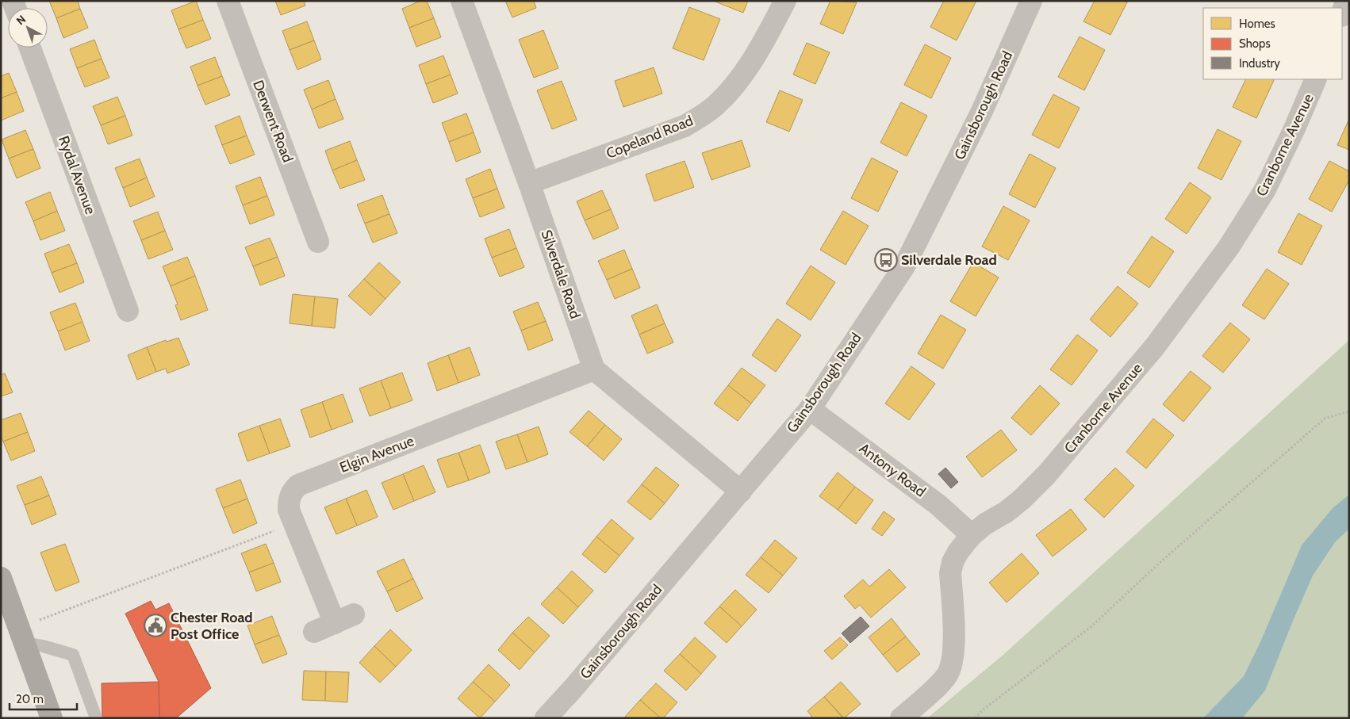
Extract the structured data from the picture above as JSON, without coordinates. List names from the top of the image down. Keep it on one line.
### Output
{"streets":{"street":["Gainsborough Road","Derwent Road","Copeland Road","Cranborne Avenue","Rydal Avenue","Silverdale Road","Elgin Avenue","Antony Road"]},"crossings":[["Gainsborough Road","Antony Road"],["Copeland Road","Silverdale Road"],["Cranborne Avenue","Antony Road"],["Silverdale Road","Elgin Avenue"]],"places":{"bus stop":["Silverdale Road"],"public building":["Chester Road Post Office"]},"legend":["Homes","Shops","Industry"],"scale_bar":"20 m","north":"top left"}
